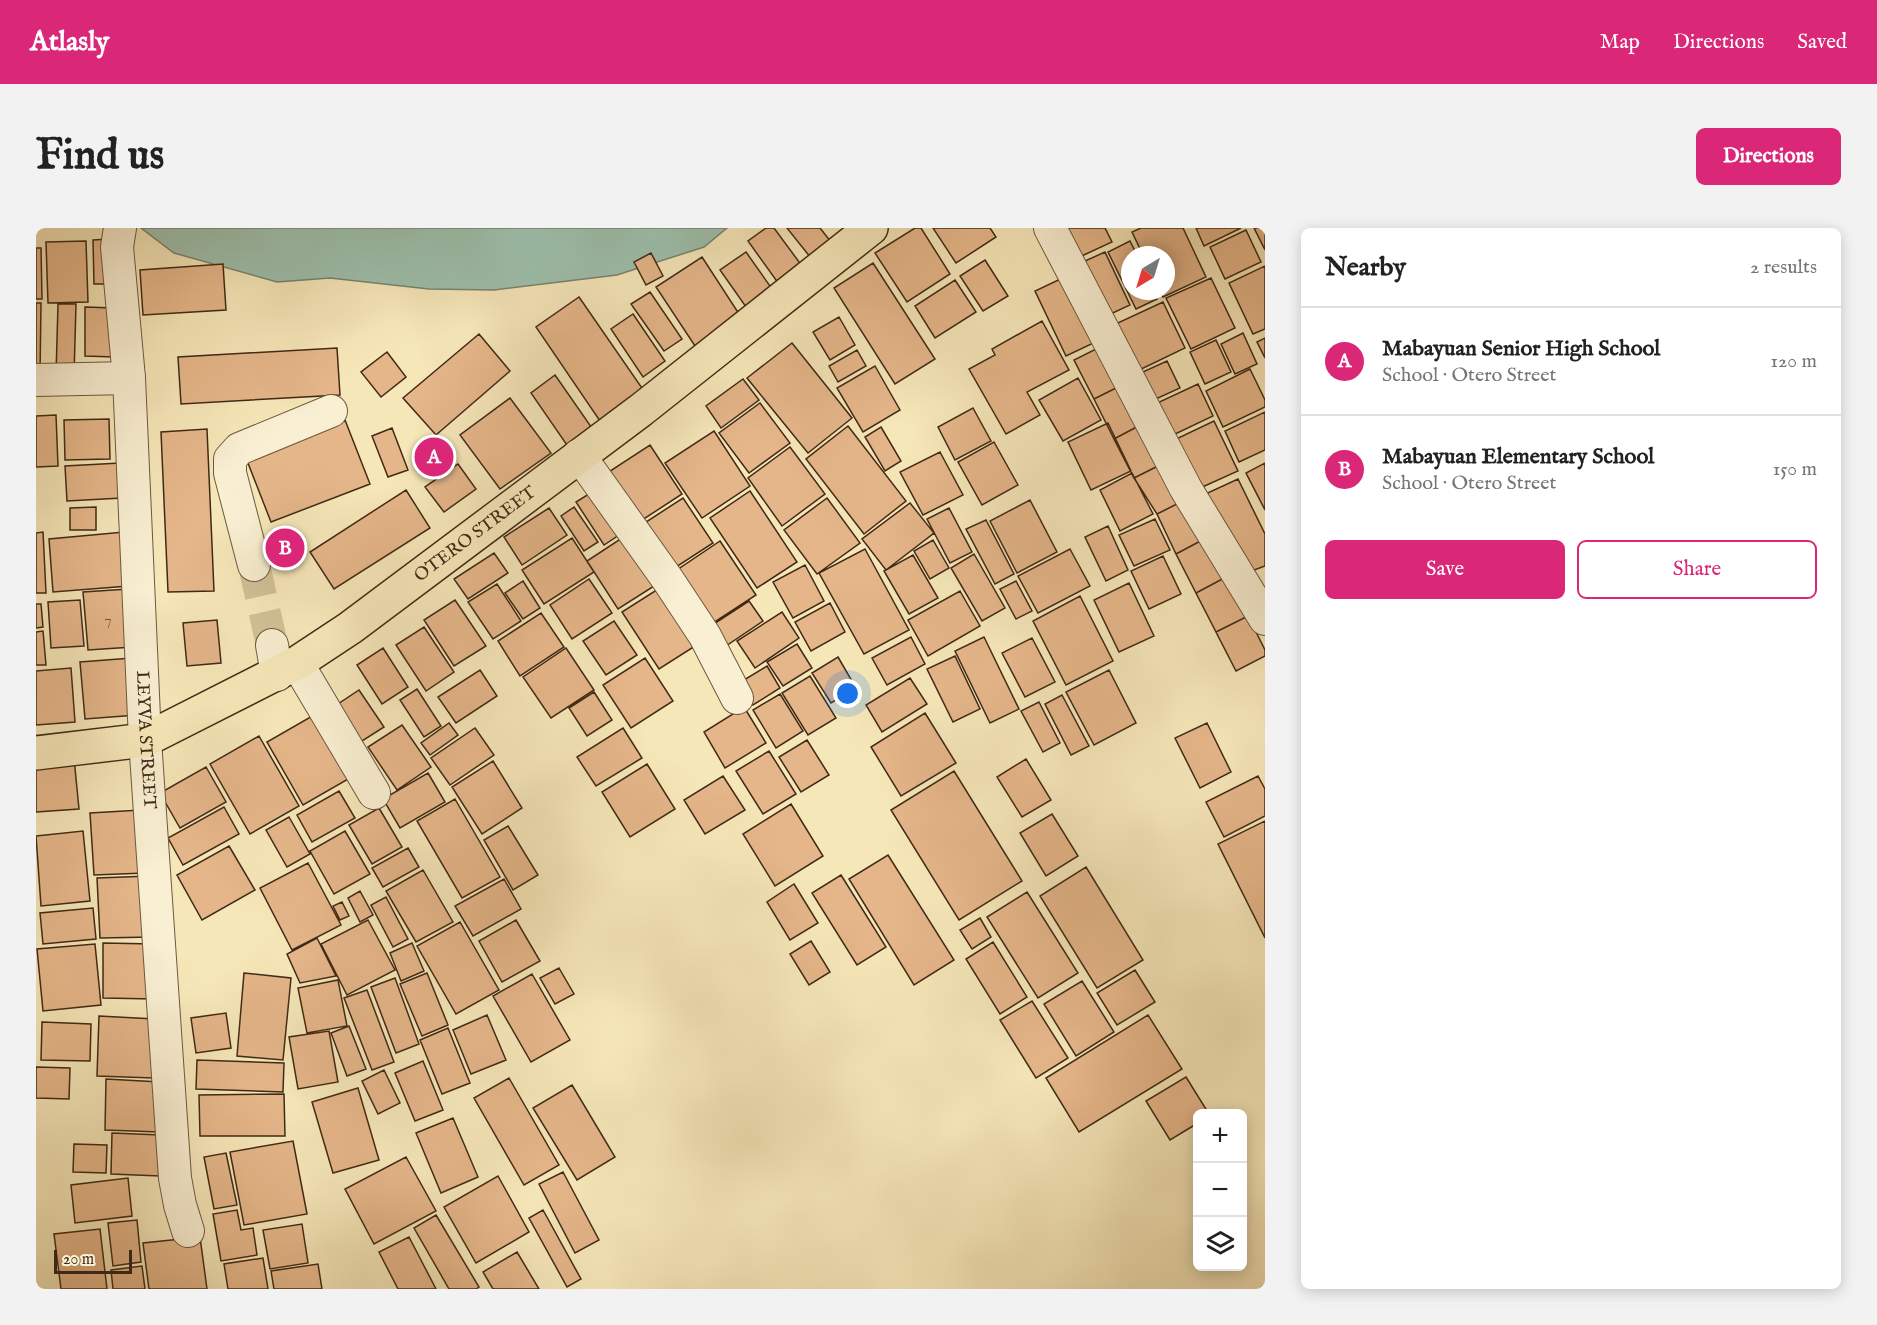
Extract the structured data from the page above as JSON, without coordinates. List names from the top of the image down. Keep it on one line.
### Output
{"streets":{"main road":["OTERO STREET"],"street":["LEYVA STREET"]},"crossings":[["OTERO STREET","LEYVA STREET"]],"house_numbers":["7"],"scale_bar":"20 m","north":"bottom left","page":{"header":"Atlasly","nav":["Map","Directions","Saved"],"buttons":["Directions",["Save","Share"]],"title":"Find us","heading":["Nearby","2 results"],"list":[{"mark":"A","name":"Mabayuan Senior High School","note":"School · Otero Street","value":"120 m"},{"mark":"B","name":"Mabayuan Elementary School","note":"School · Otero Street","value":"150 m"}],"pins":["A","B"],"map_buttons":["+","−"],"scale":"20 m"}}
